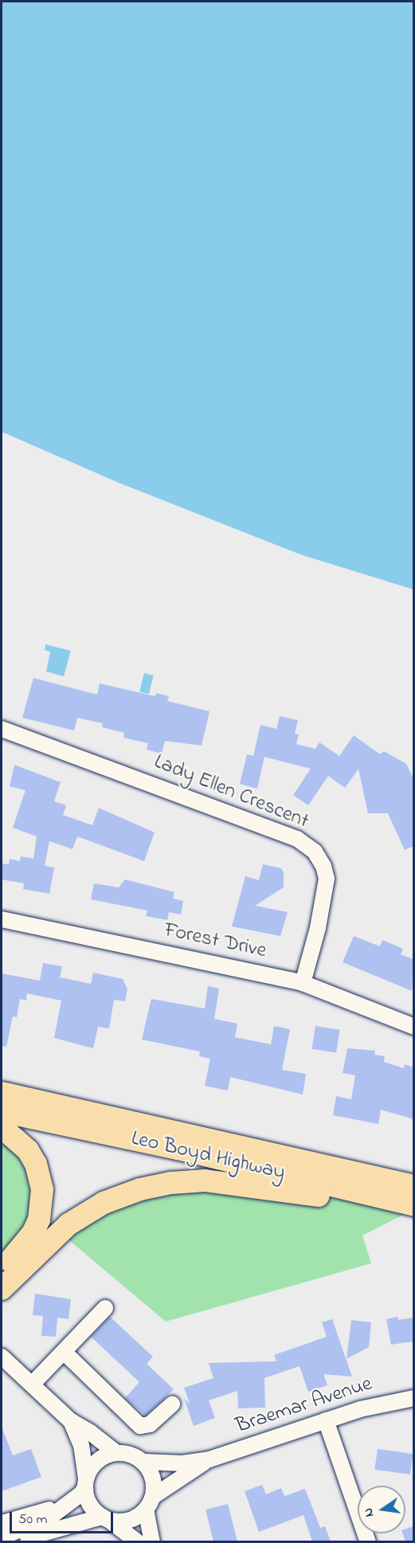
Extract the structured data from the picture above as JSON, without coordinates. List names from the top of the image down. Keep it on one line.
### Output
{"streets":{"highway":["Leo Boyd Highway"],"street":["Lady Ellen Crescent","Forest Drive","Braemar Avenue"]},"crossings":[["Lady Ellen Crescent","Forest Drive"]],"scale_bar":"50 m","north":"left"}
